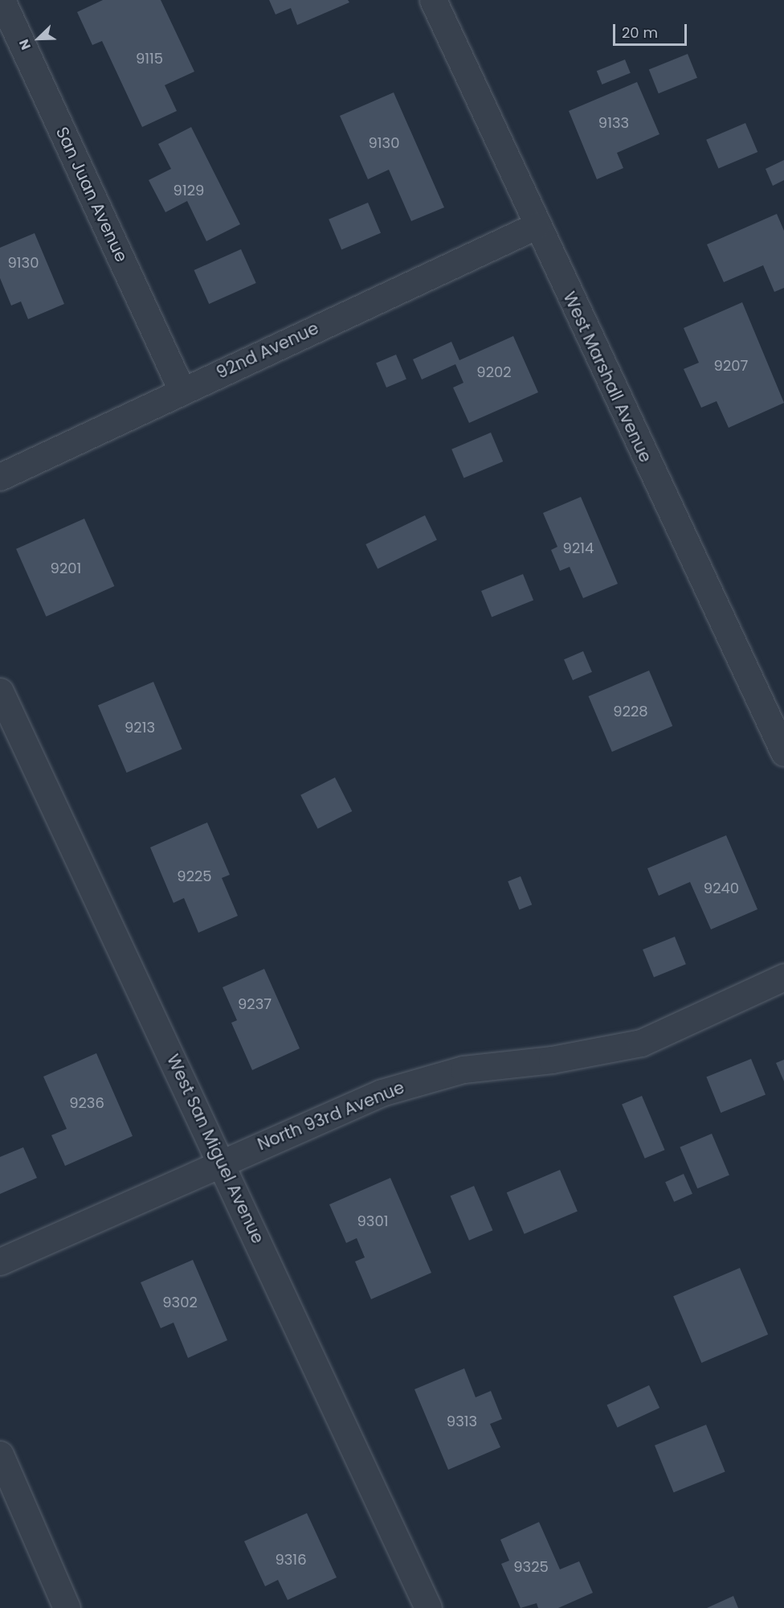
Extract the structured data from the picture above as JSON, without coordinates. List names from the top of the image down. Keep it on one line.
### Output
{"streets":{"street":["San Juan Avenue","92nd Avenue","West Marshall Avenue","North 93rd Avenue","West San Miguel Avenue"]},"crossings":[["San Juan Avenue","92nd Avenue"],["92nd Avenue","West Marshall Avenue"],["North 93rd Avenue","West San Miguel Avenue"]],"house_numbers":["9115","9133","9130","9129","9130","9207","9202","9214","9201","9228","9213","9225","9240","9237","9236","9301","9302","9313","9316","9325"],"scale_bar":"20 m","north":"bottom left"}
